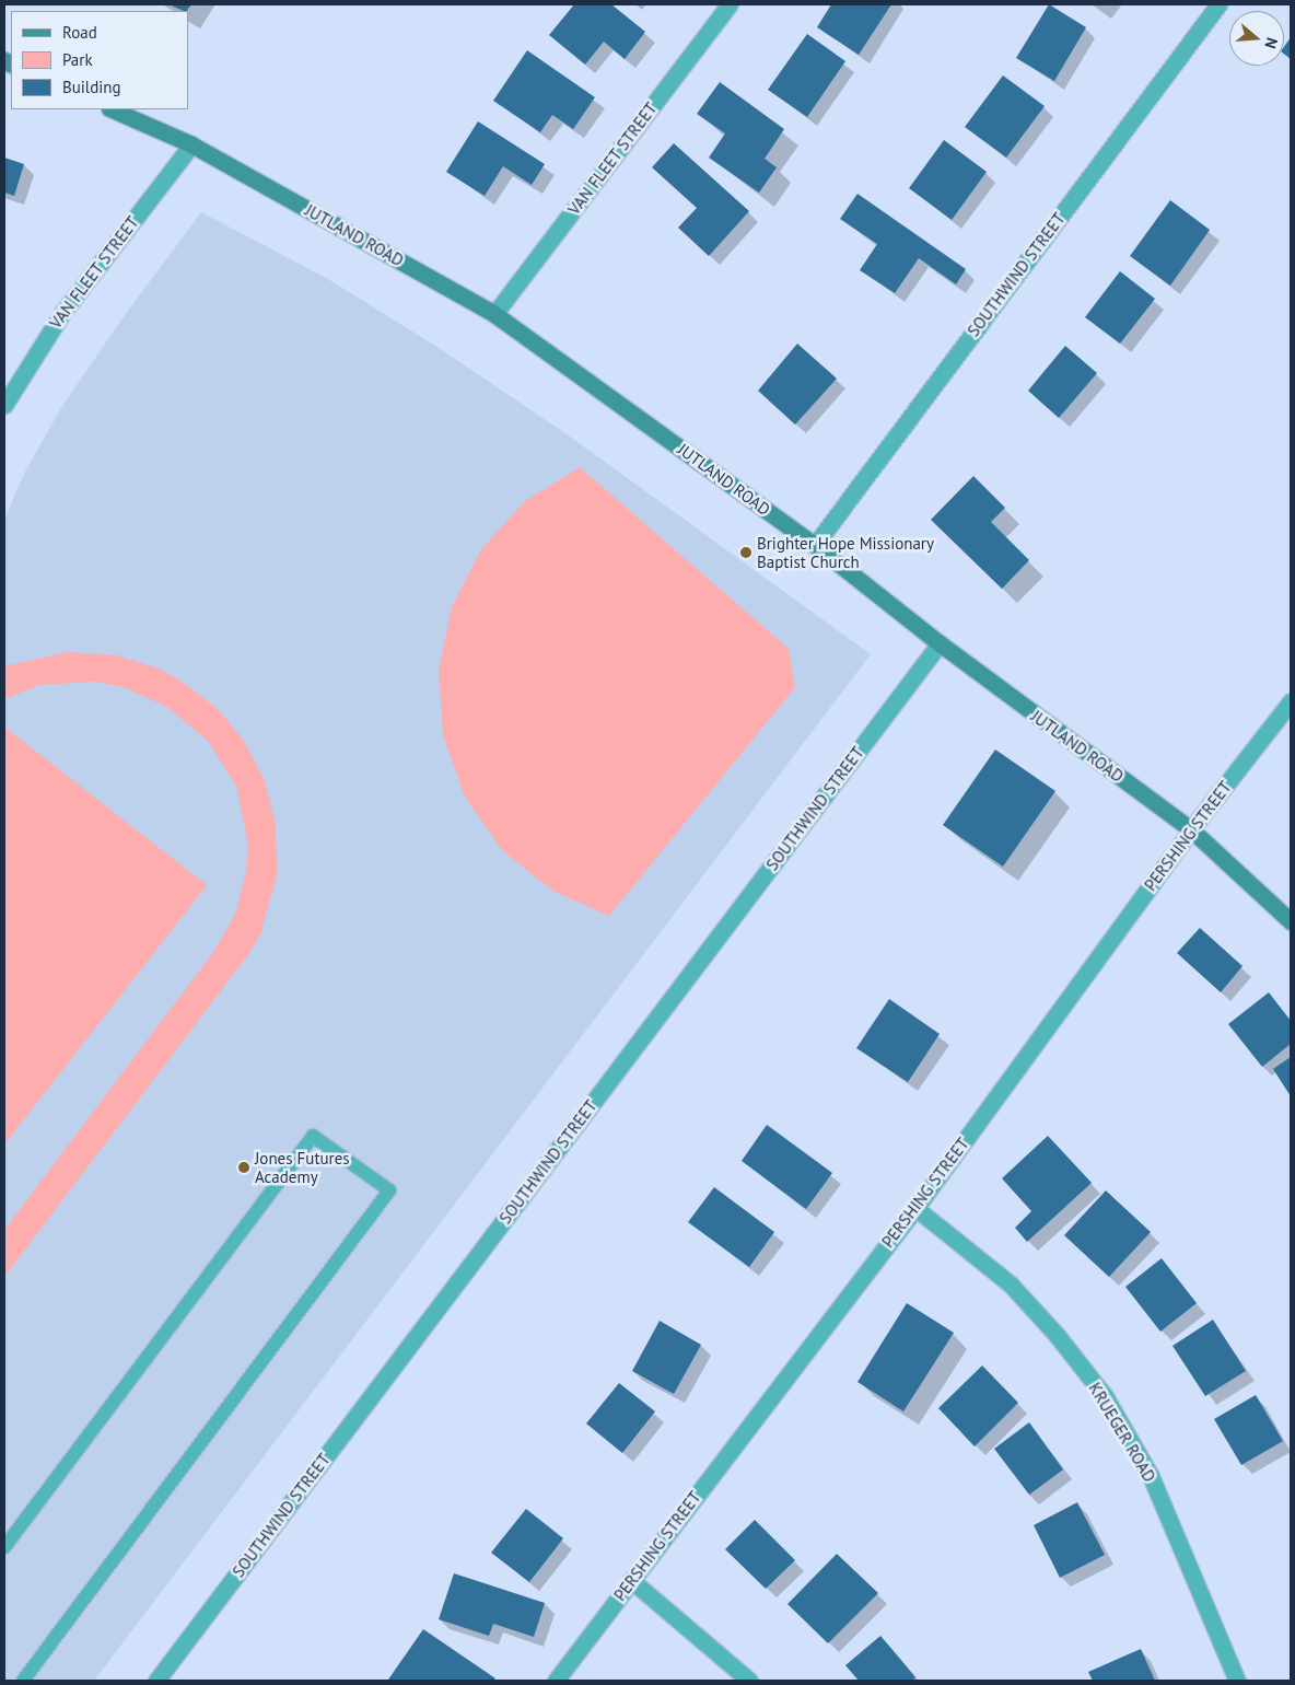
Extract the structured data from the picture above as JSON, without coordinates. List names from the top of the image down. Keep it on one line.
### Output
{"streets":{"street":["VAN FLEET STREET","JUTLAND ROAD","SOUTHWIND STREET","PERSHING STREET","KRUEGER ROAD"]},"crossings":[["VAN FLEET STREET","JUTLAND ROAD"],["JUTLAND ROAD","SOUTHWIND STREET"],["JUTLAND ROAD","PERSHING STREET"],["PERSHING STREET","KRUEGER ROAD"]],"places":["Brighter Hope Missionary Baptist Church","Jones Futures Academy"],"legend":["Road","Park","Building"],"north":"right"}
